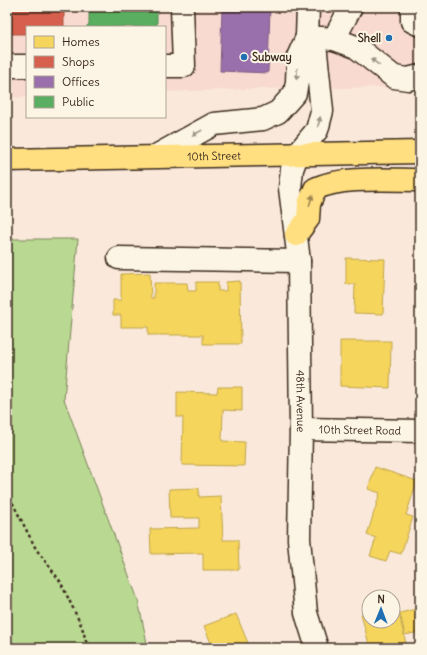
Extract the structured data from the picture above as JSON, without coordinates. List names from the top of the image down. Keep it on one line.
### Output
{"streets":{"main road":["10th Street"],"street":["48th Avenue","10th Street Road"]},"crossings":[["10th Street","48th Avenue"],["48th Avenue","10th Street Road"]],"places":["Shell","Subway"],"legend":["Homes","Shops","Offices","Public"],"north":"top"}
